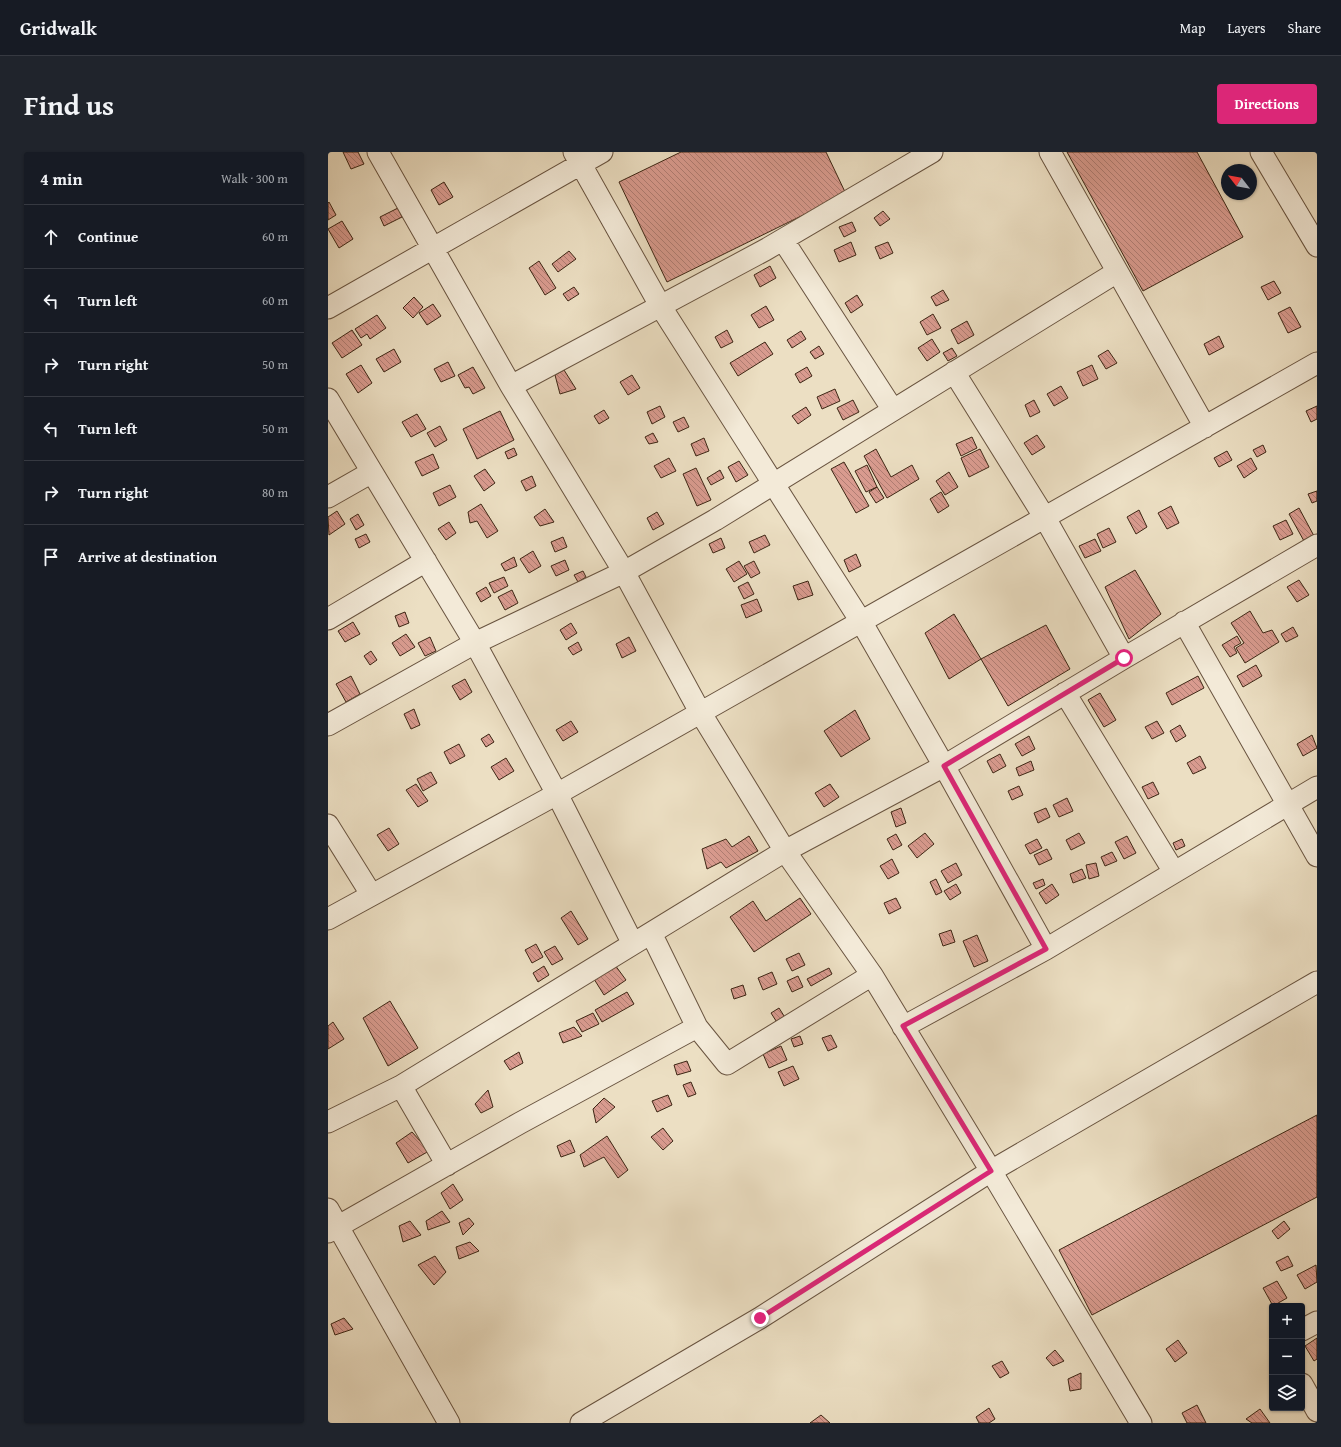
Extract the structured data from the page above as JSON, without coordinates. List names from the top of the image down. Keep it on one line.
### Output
{"north":"top left","page":{"header":"Gridwalk","nav":["Map","Layers","Share"],"title":"Find us","buttons":"Directions","heading":["4 min","Walk · 300 m"],"list":[["Continue","60 m"],["Turn left","60 m"],["Turn right","50 m"],["Turn left","50 m"],["Turn right","80 m"],"Arrive at destination"],"map_buttons":["+","−"]}}
